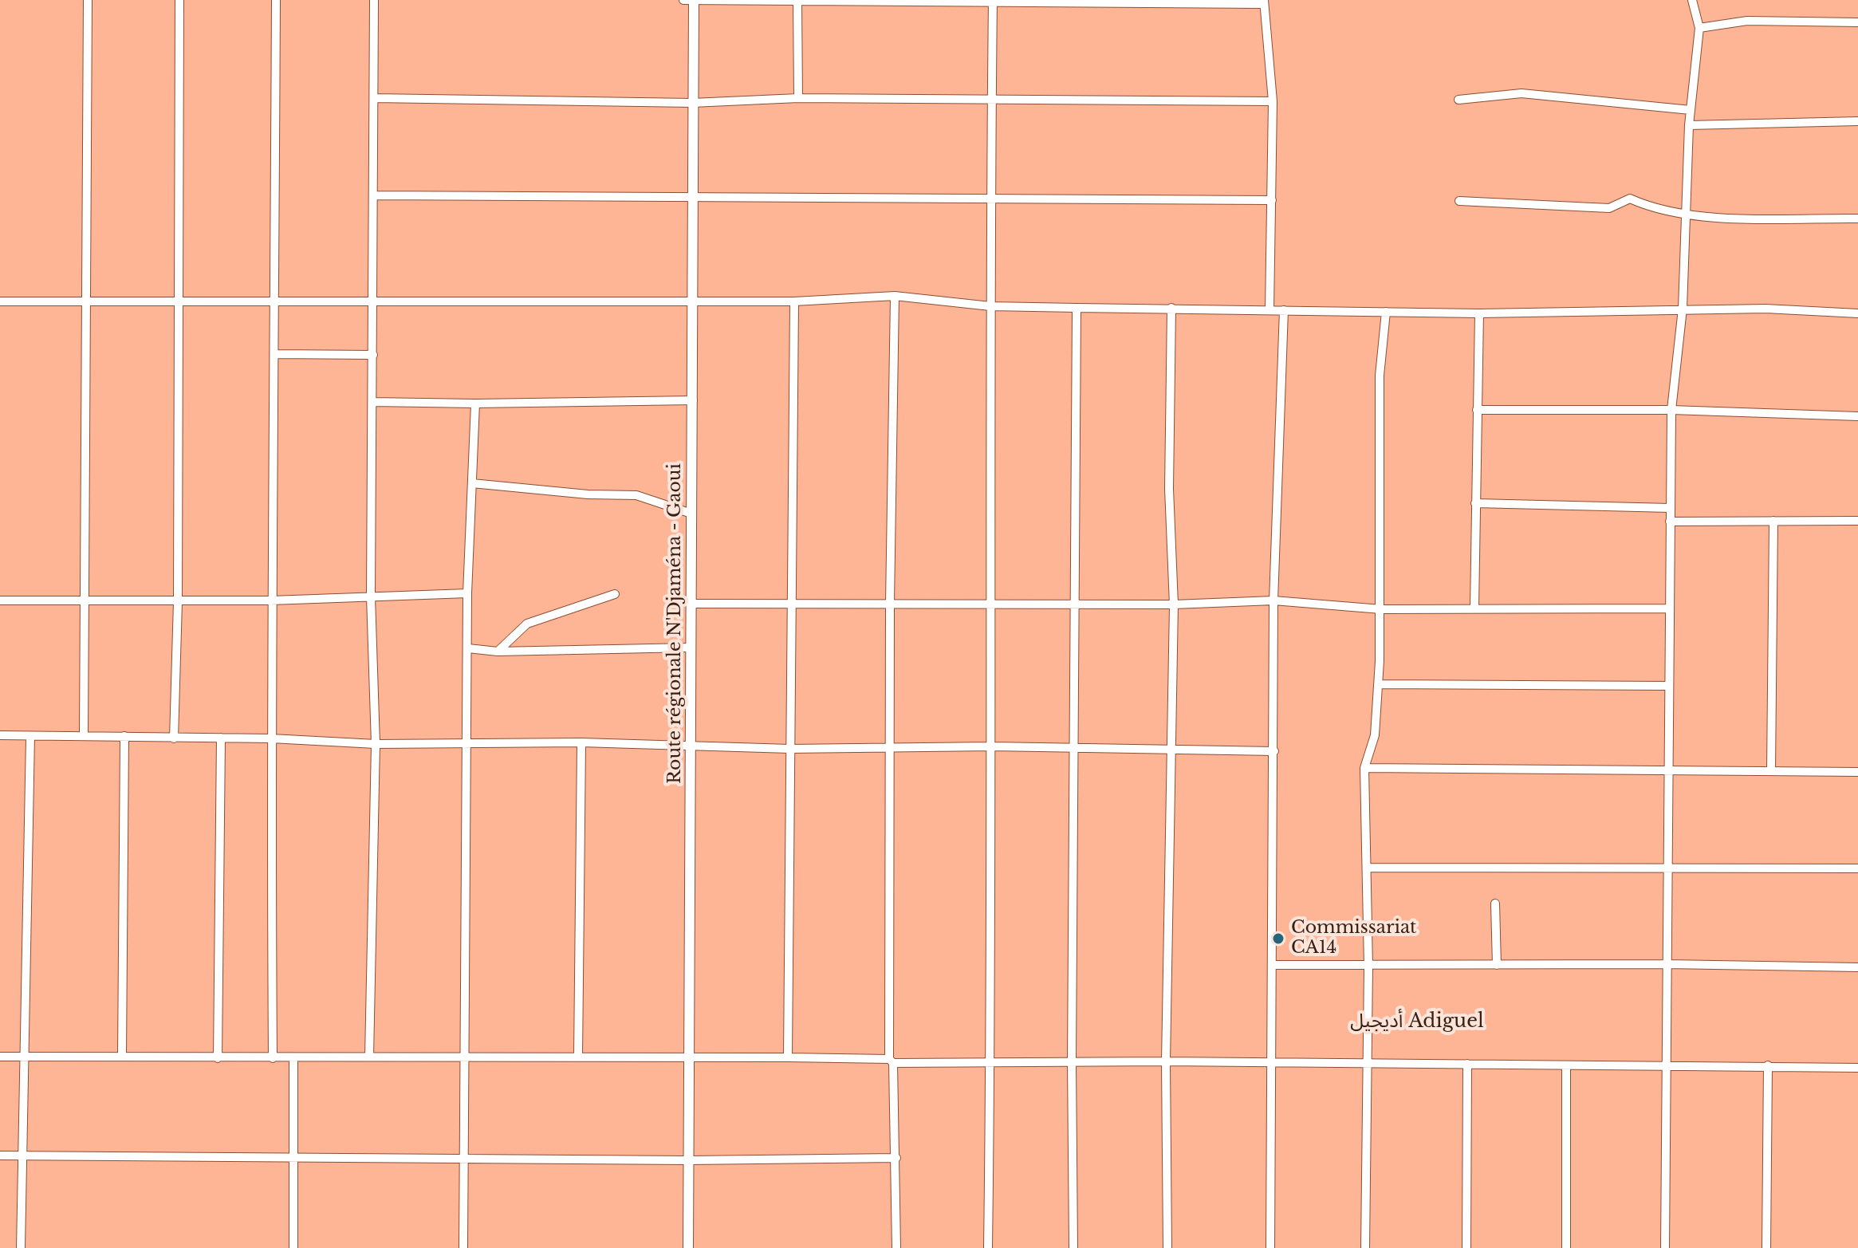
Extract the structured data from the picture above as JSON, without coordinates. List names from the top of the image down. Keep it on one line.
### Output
{"streets":{"street":["Route régionale N'Djaména - Gaoui"]},"districts":["أديجيل Adiguel"],"places":["Commissariat CA14"]}
